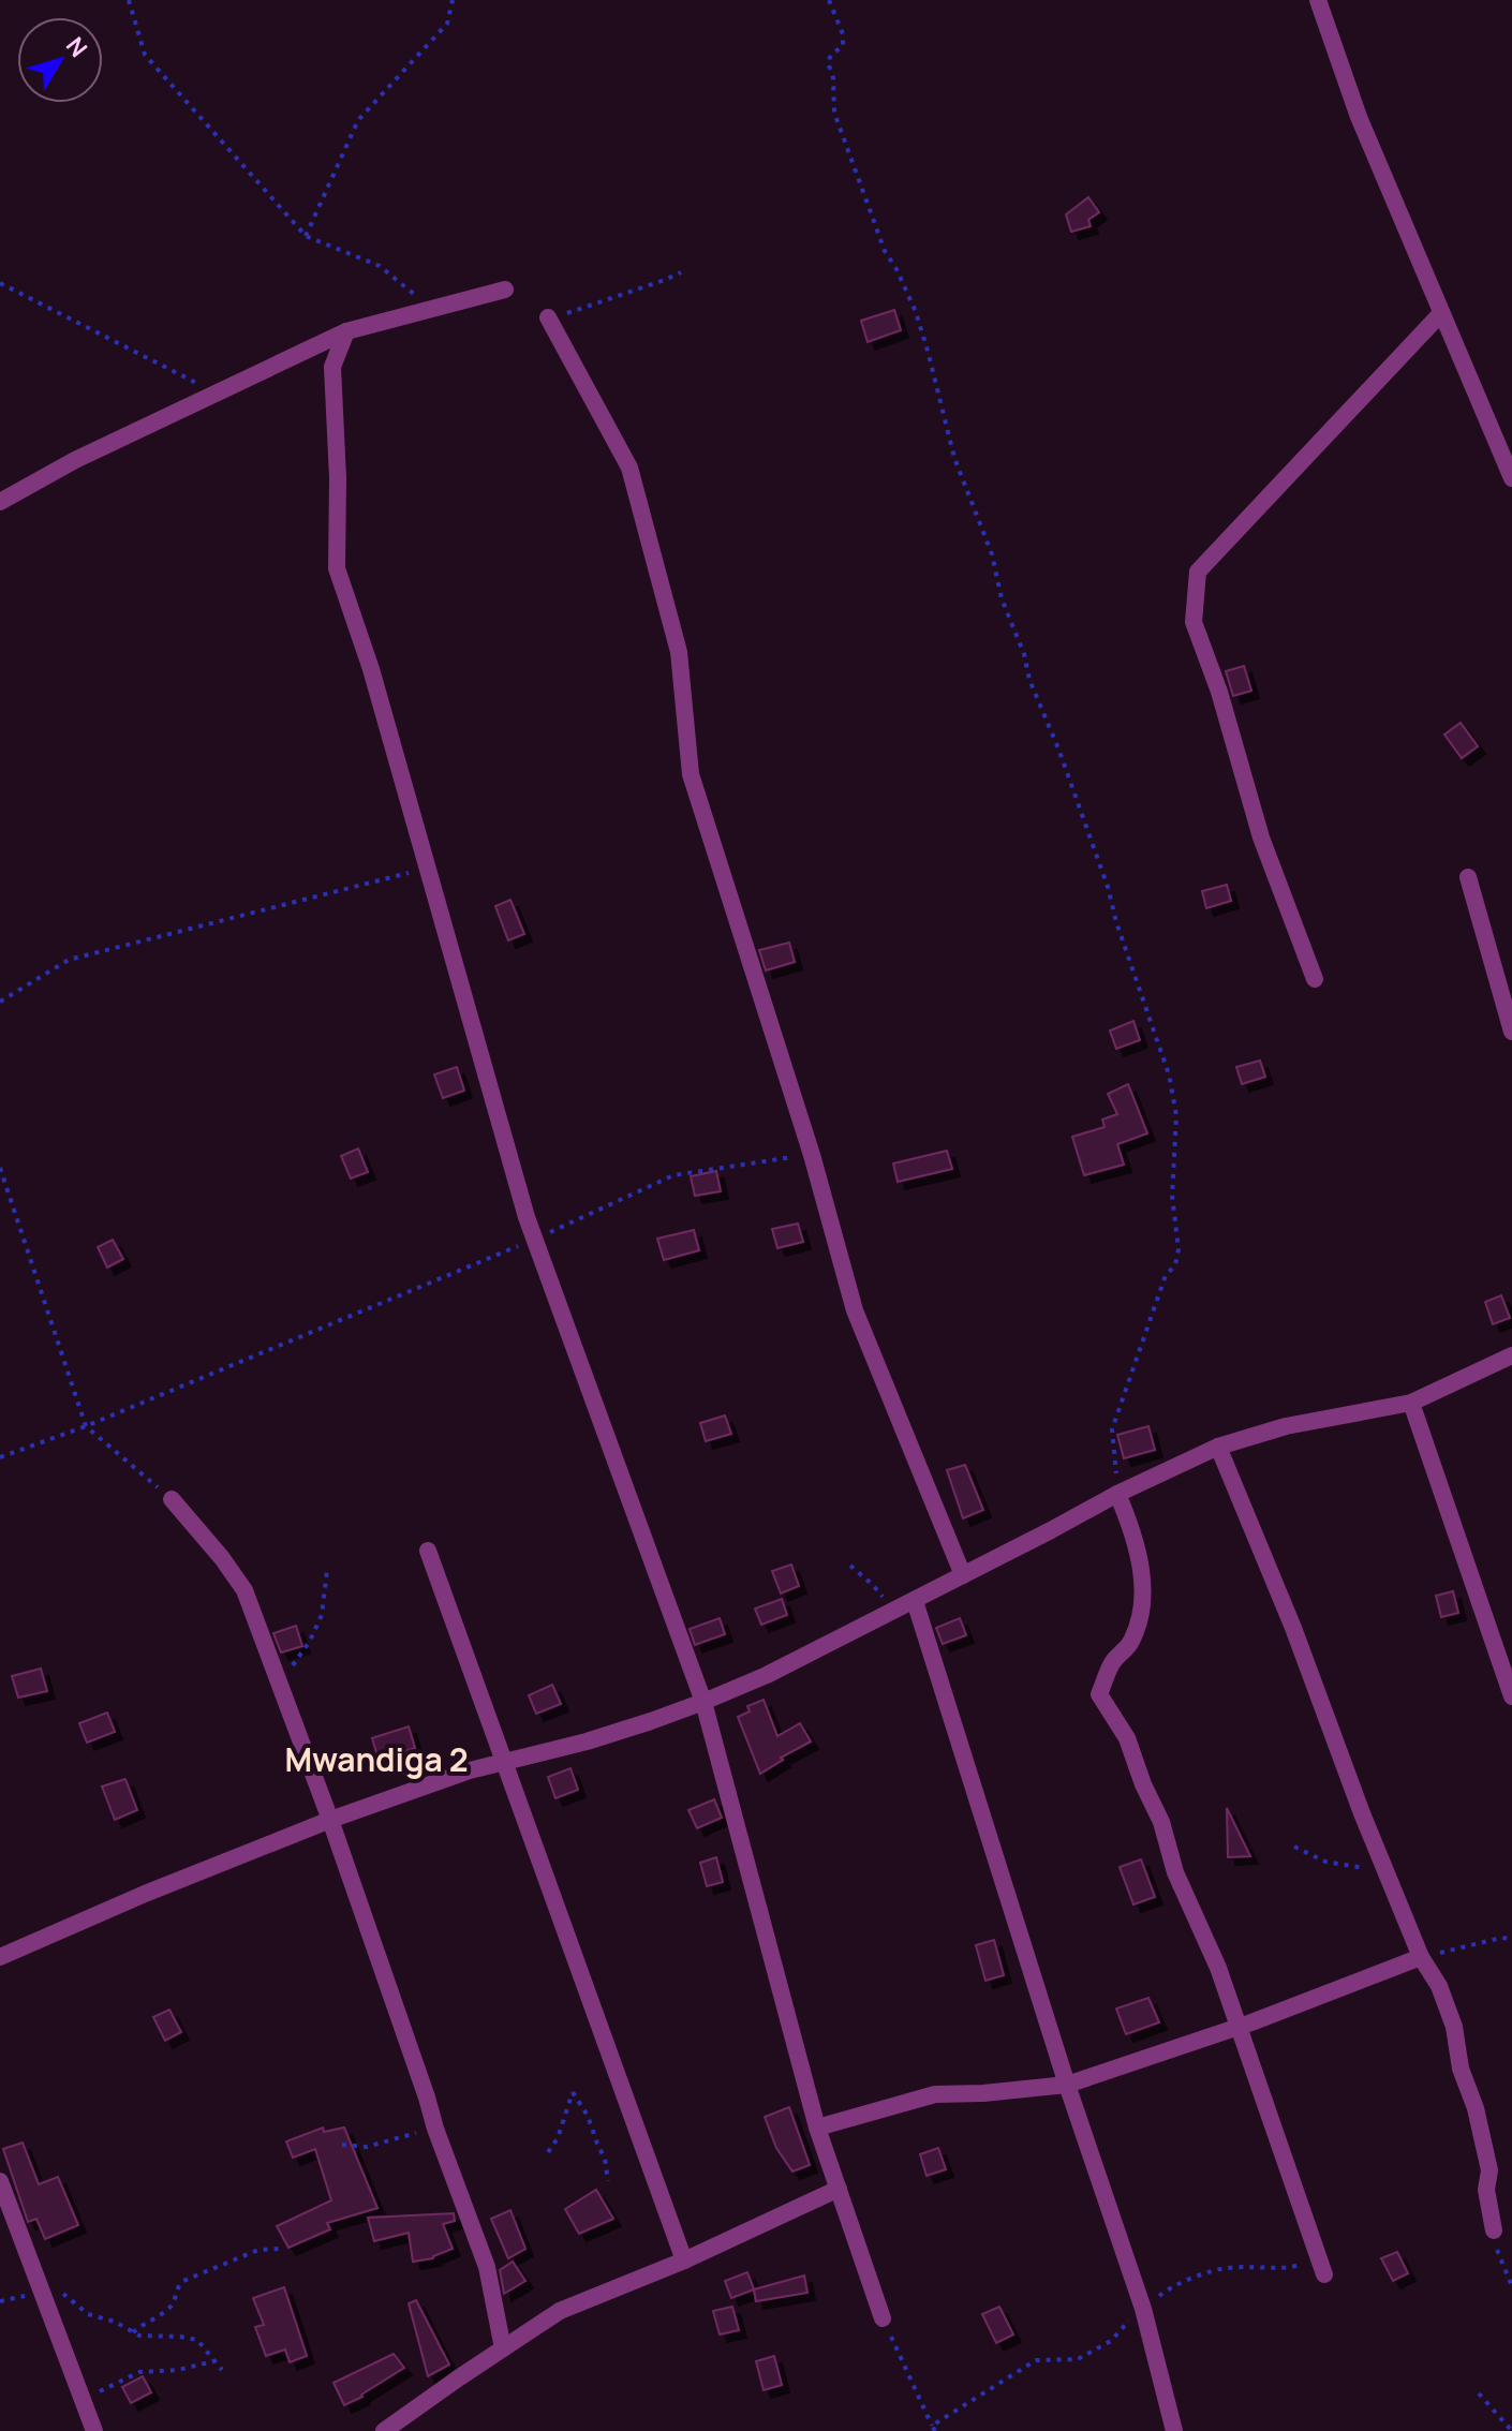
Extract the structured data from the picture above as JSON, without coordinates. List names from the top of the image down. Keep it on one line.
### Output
{"districts":["Mwandiga 2"],"north":"top right"}
